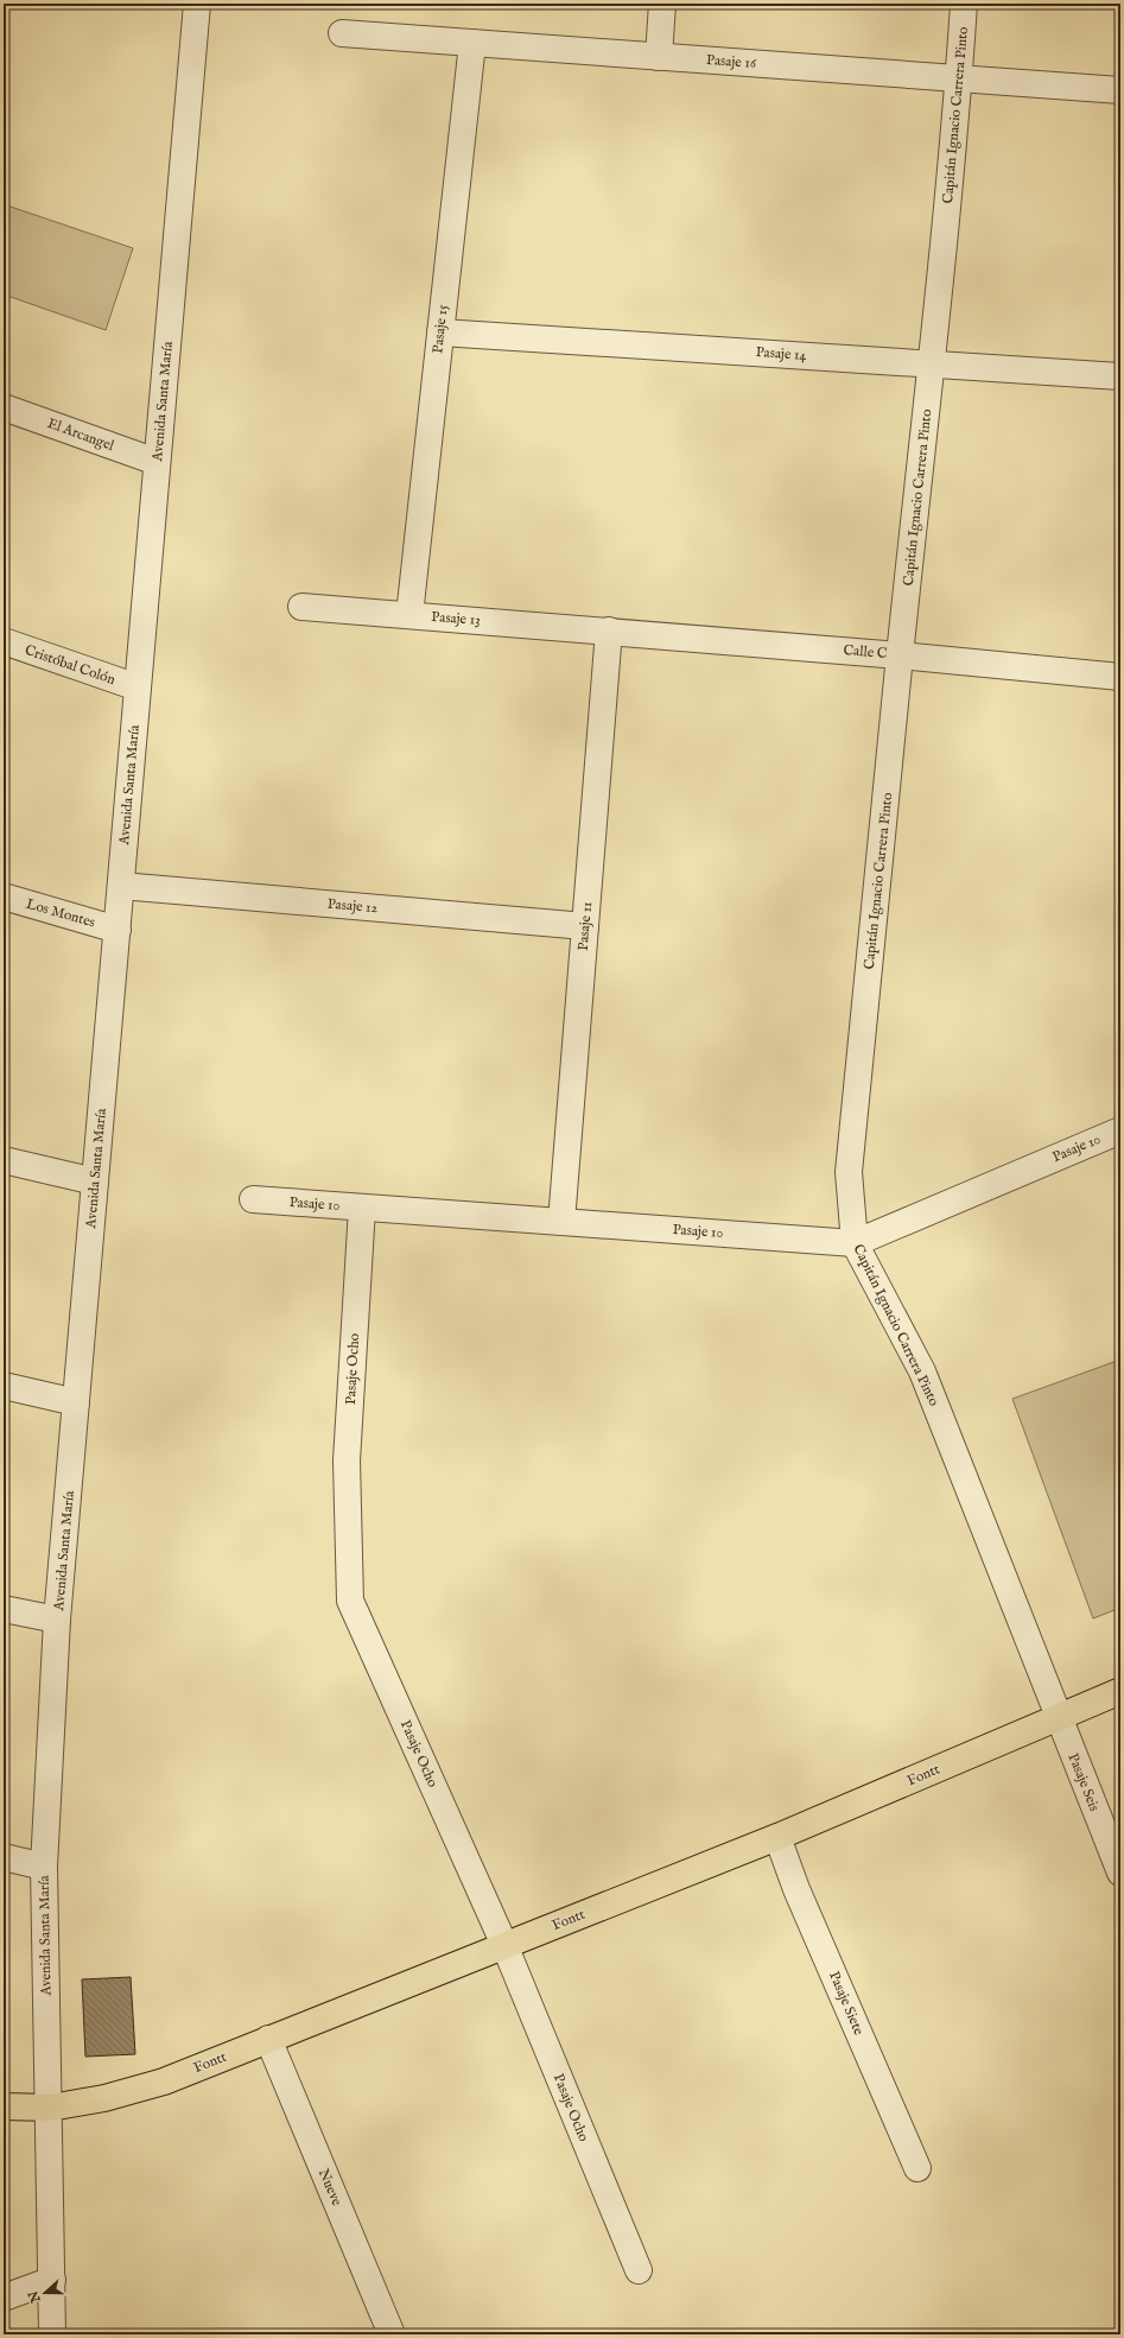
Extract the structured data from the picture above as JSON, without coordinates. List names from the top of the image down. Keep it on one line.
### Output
{"streets":{"main road":["Fontt"],"street":["Pasaje 16","Capitán Ignacio Carrera Pinto","Pasaje 15","Pasaje 14","Avenida Santa María","El Arcangel","Pasaje 13","Calle C","Cristóbal Colón","Pasaje 12","Los Montes","Pasaje 11","Pasaje 10","Pasaje Ocho","Pasaje Seis","Pasaje Siete","Nueve"]},"crossings":[["Pasaje 16","Capitán Ignacio Carrera Pinto"],["Pasaje 16","Pasaje 15"],["Capitán Ignacio Carrera Pinto","Pasaje 14"],["Capitán Ignacio Carrera Pinto","Calle C"],["Capitán Ignacio Carrera Pinto","Pasaje 10"],["Capitán Ignacio Carrera Pinto","Fontt"],["Capitán Ignacio Carrera Pinto","Pasaje Seis"],["Pasaje 15","Pasaje 14"],["Pasaje 15","Pasaje 13"],["Avenida Santa María","El Arcangel"],["Avenida Santa María","Cristóbal Colón"],["Avenida Santa María","Pasaje 12"],["Avenida Santa María","Los Montes"],["Avenida Santa María","Fontt"],["Pasaje 13","Calle C"],["Pasaje 13","Pasaje 11"],["Calle C","Pasaje 11"],["Pasaje 12","Pasaje 11"],["Pasaje 11","Pasaje 10"],["Pasaje 10","Pasaje Ocho"],["Pasaje Ocho","Fontt"],["Fontt","Pasaje Seis"],["Fontt","Pasaje Siete"],["Fontt","Nueve"]],"north":"left"}
